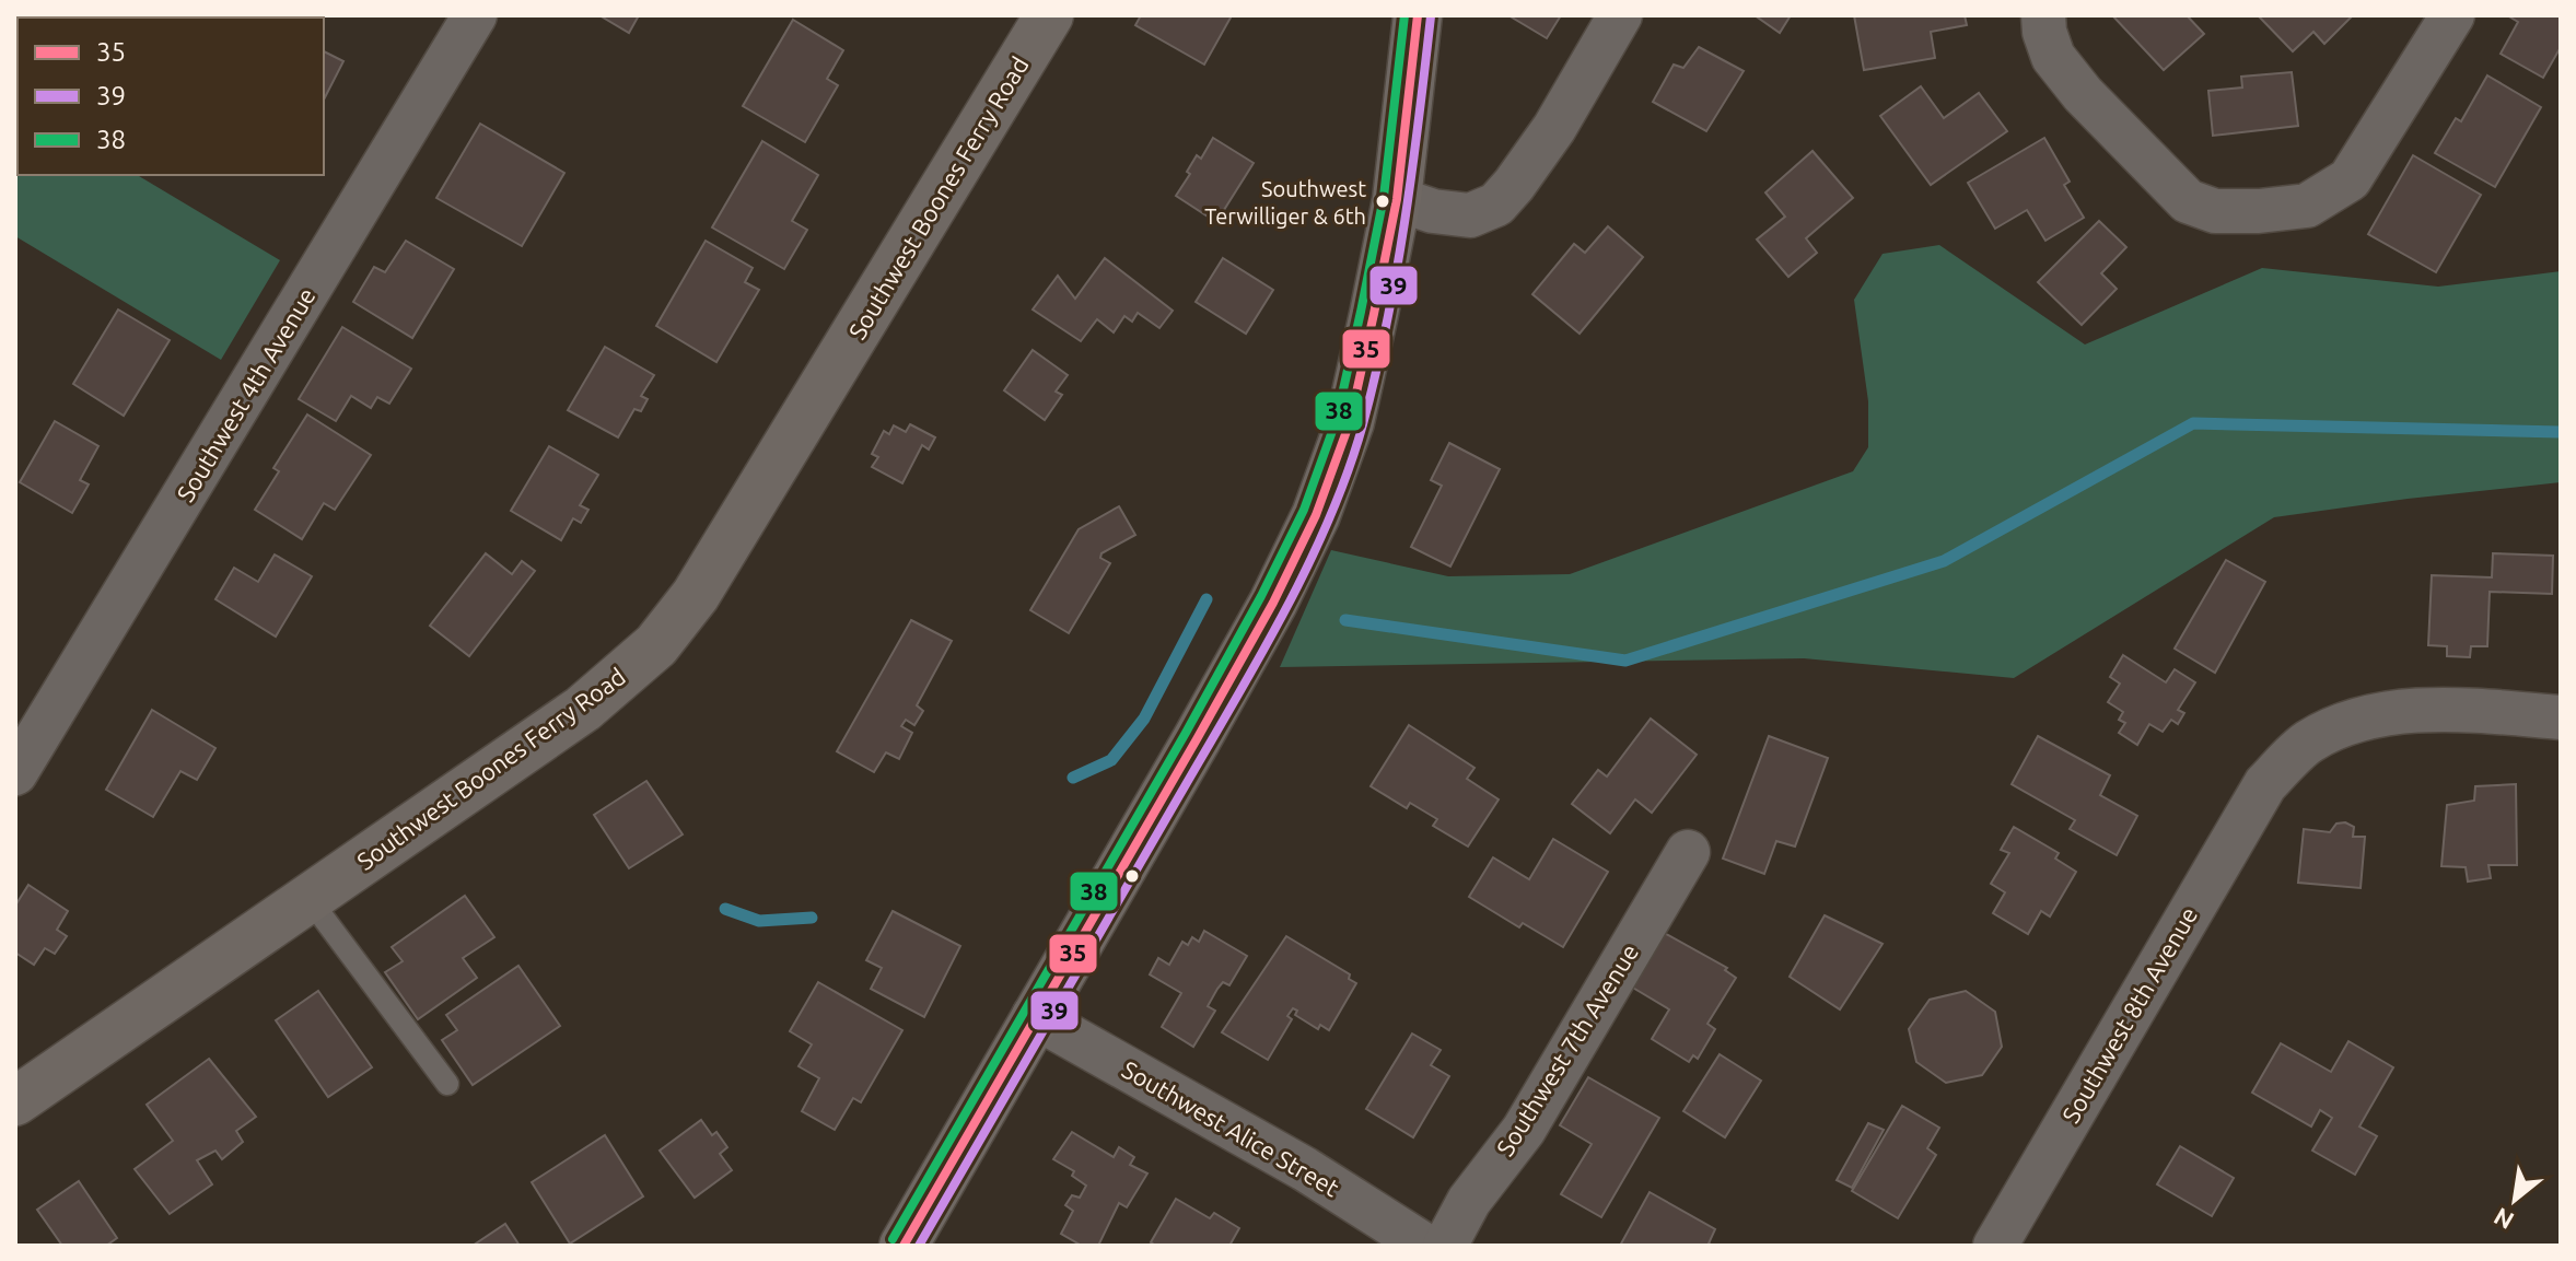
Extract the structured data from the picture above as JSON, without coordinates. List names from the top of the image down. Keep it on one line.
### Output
{"streets":{"street":["Southwest Boones Ferry Road","Southwest 4th Avenue","Southwest 8th Avenue","Southwest 7th Avenue","Southwest Alice Street"]},"places":["Southwest Terwilliger & 6th"],"lines":["transit line 35","transit line 38","transit line 39"],"legend":["35","39","38"],"north":"bottom left"}
